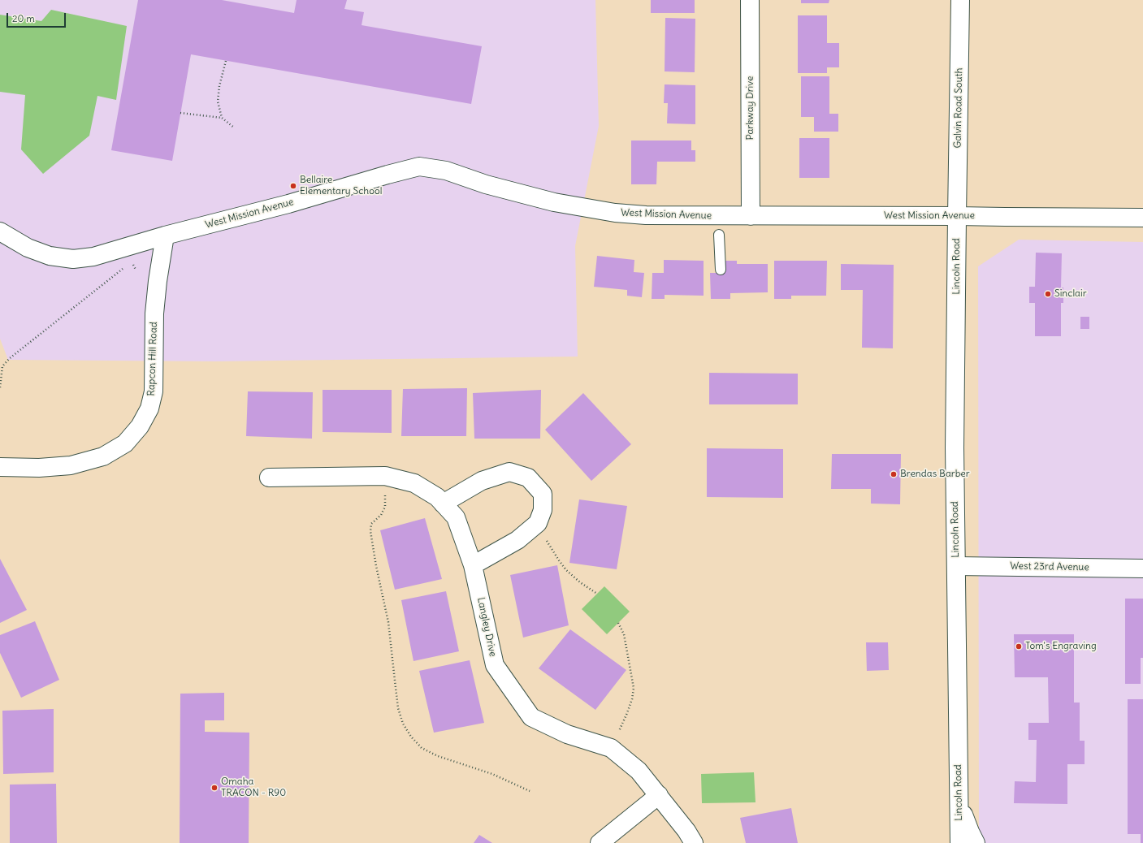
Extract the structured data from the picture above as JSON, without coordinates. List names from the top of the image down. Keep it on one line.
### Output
{"streets":{"street":["Parkway Drive","Galvin Road South","West Mission Avenue","Lincoln Road","Rapcon Hill Road","West 23rd Avenue","Langley Drive"]},"crossings":[["Parkway Drive","West Mission Avenue"],["Galvin Road South","West Mission Avenue"],["Galvin Road South","Lincoln Road"],["West Mission Avenue","Lincoln Road"],["West Mission Avenue","Rapcon Hill Road"],["Lincoln Road","West 23rd Avenue"]],"places":["Bellaire Elementary School","Sinclair","Brendas Barber","Tom's Engraving","Omaha TRACON - R90"],"scale_bar":"20 m"}
